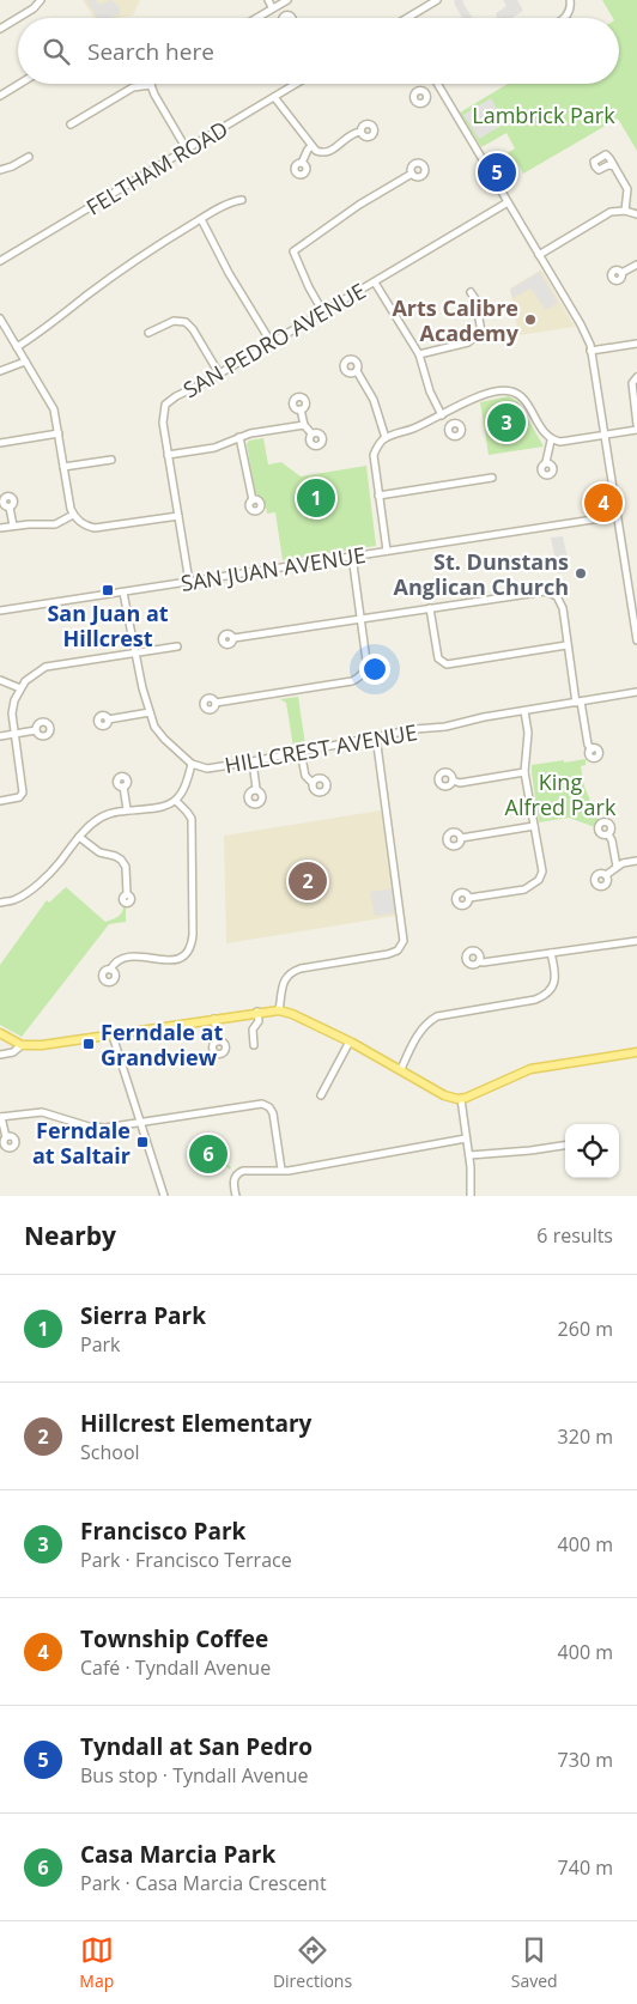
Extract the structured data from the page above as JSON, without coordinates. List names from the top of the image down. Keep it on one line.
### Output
{"streets":{"street":["FELTHAM ROAD","SAN PEDRO AVENUE","SAN JUAN AVENUE","HILLCREST AVENUE"]},"crossings":[["SAN PEDRO AVENUE","SAN JUAN AVENUE"]],"parks":["Lambrick Park","King Alfred Park"],"places":{"other":["Arts Calibre Academy","St. Dunstans Anglican Church"],"transit":["San Juan at Hillcrest","Ferndale at Grandview","Ferndale at Saltair"]},"page":{"search":"Search here","pins":["5","3","1","4","2","6"],"heading":["Nearby","6 results"],"list":[{"mark":"1","name":"Sierra Park","note":"Park","value":"260 m"},{"mark":"2","name":"Hillcrest Elementary","note":"School","value":"320 m"},{"mark":"3","name":"Francisco Park","note":"Park · Francisco Terrace","value":"400 m"},{"mark":"4","name":"Township Coffee","note":"Café · Tyndall Avenue","value":"400 m"},{"mark":"5","name":"Tyndall at San Pedro","note":"Bus stop · Tyndall Avenue","value":"730 m"},{"mark":"6","name":"Casa Marcia Park","note":"Park · Casa Marcia Crescent","value":"740 m"}],"nav":["Map","Directions","Saved"]}}
